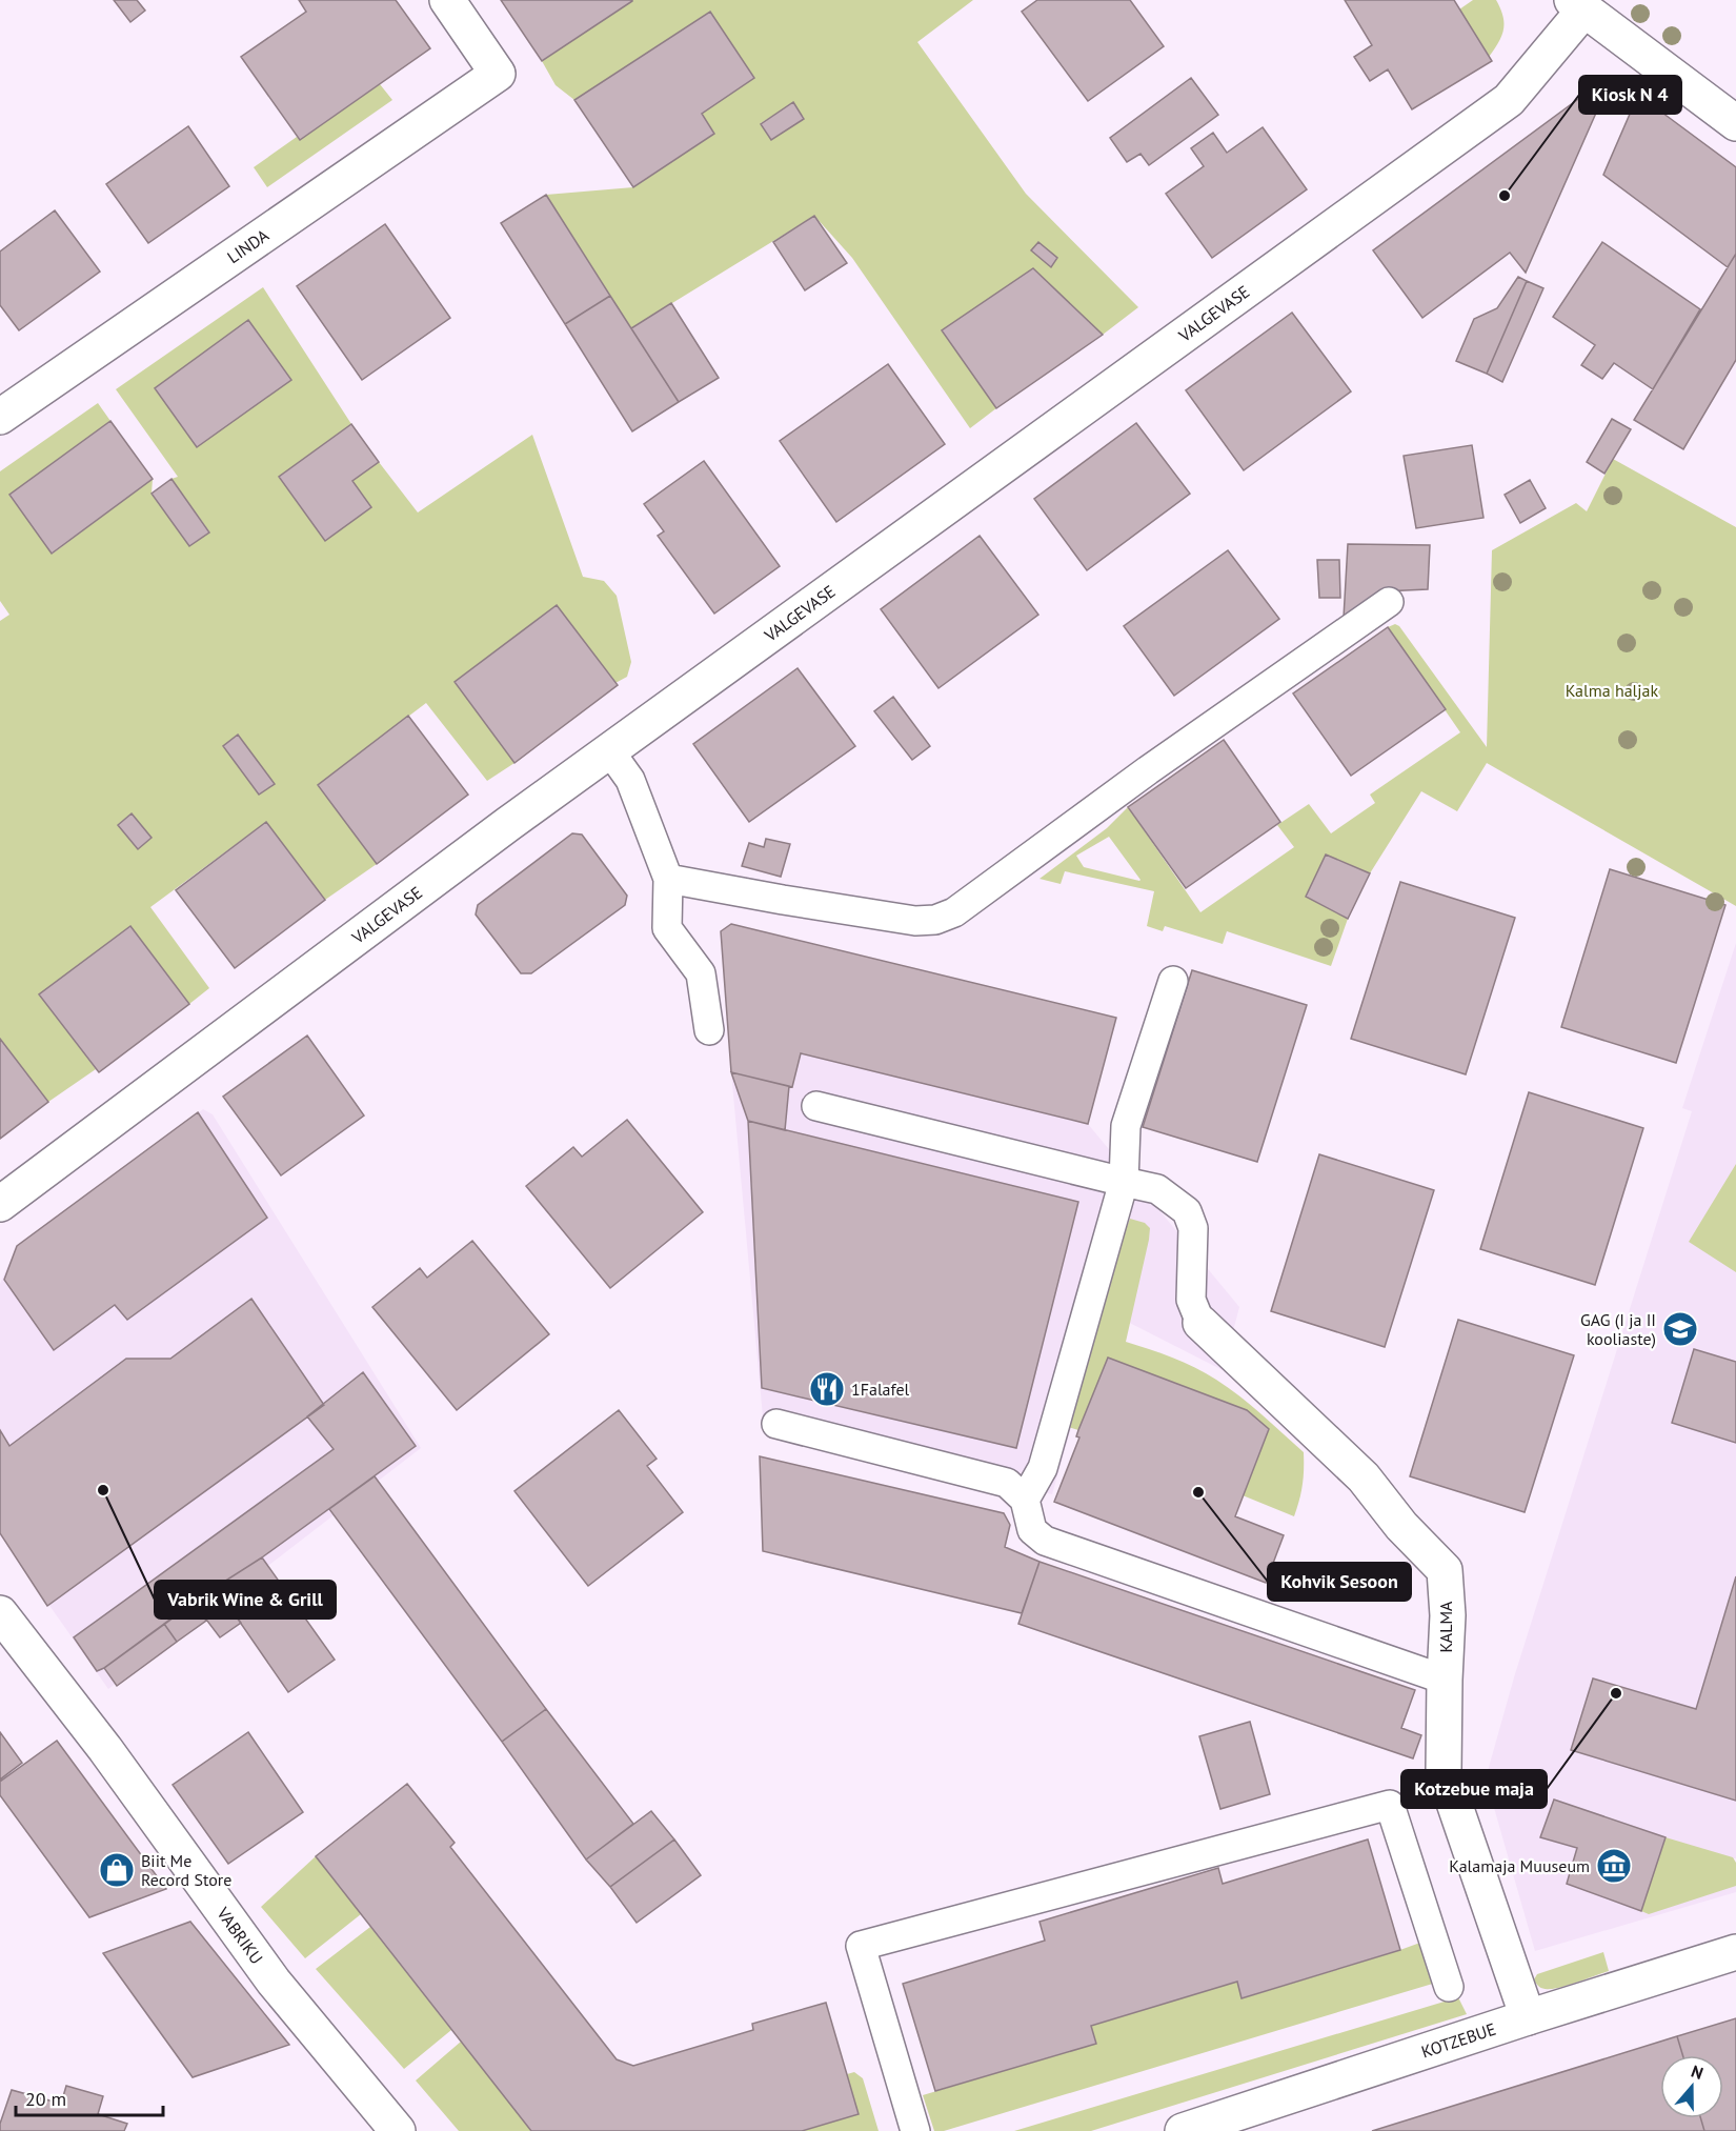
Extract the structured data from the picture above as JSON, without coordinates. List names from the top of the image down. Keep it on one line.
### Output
{"streets":{"street":["LINDA","VALGEVASE","KALMA","VABRIKU","KOTZEBUE"]},"crossings":[["KALMA","KOTZEBUE"]],"parks":["Kalma haljak"],"places":{"other":["Kiosk N 4","Vabrik Wine & Grill","Kohvik Sesoon","Kotzebue maja"],"school or university":["GAG (I ja II kooliaste)"],"restaurant":["1Falafel"],"museum":["Kalamaja Muuseum"],"shop":["Biit Me Record Store"]},"scale_bar":"20 m","north":"top"}
